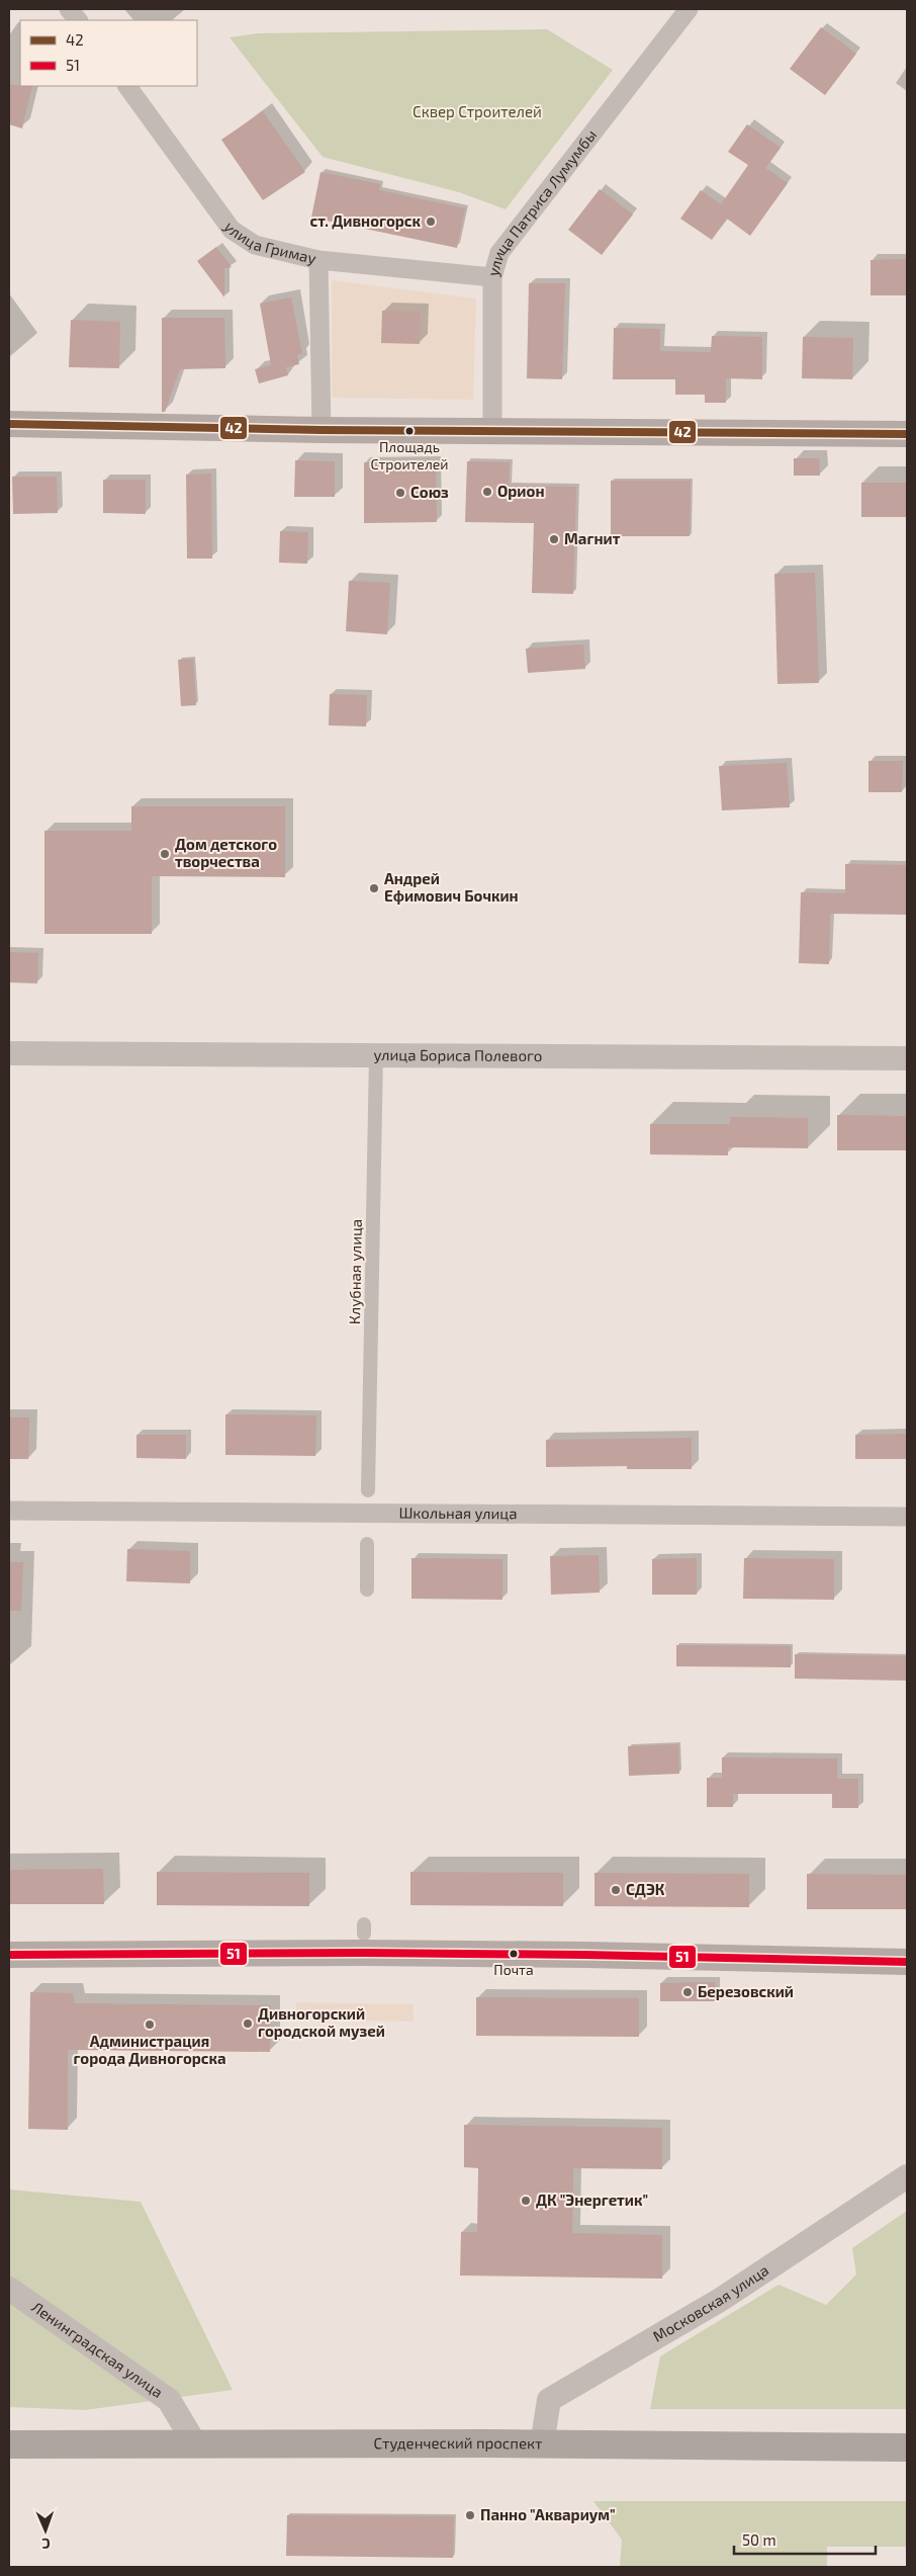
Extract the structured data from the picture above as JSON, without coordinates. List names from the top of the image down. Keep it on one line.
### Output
{"streets":{"highway":["Студенческий проспект"],"street":["улица Патриса Лумумбы","улица Гримау","улица Бориса Полевого","Клубная улица","Школьная улица","Московская улица","Ленинградская улица"]},"crossings":[["улица Бориса Полевого","Клубная улица"],["Московская улица","Студенческий проспект"],["Ленинградская улица","Студенческий проспект"]],"parks":["Сквер Строителей"],"places":["ст. Дивногорск","Площадь Строителей","Орион","Союз","Магнит","Дом детского творчества","Андрей Ефимович Бочкин","СДЭК","Почта","Березовский","Дивногорский городской музей","Администрация города Дивногорска","ДК \"Энергетик\"","Панно \"Аквариум\""],"lines":["transit line 42","transit line 51"],"legend":["42","51"],"scale_bar":"50 m","north":"bottom"}
